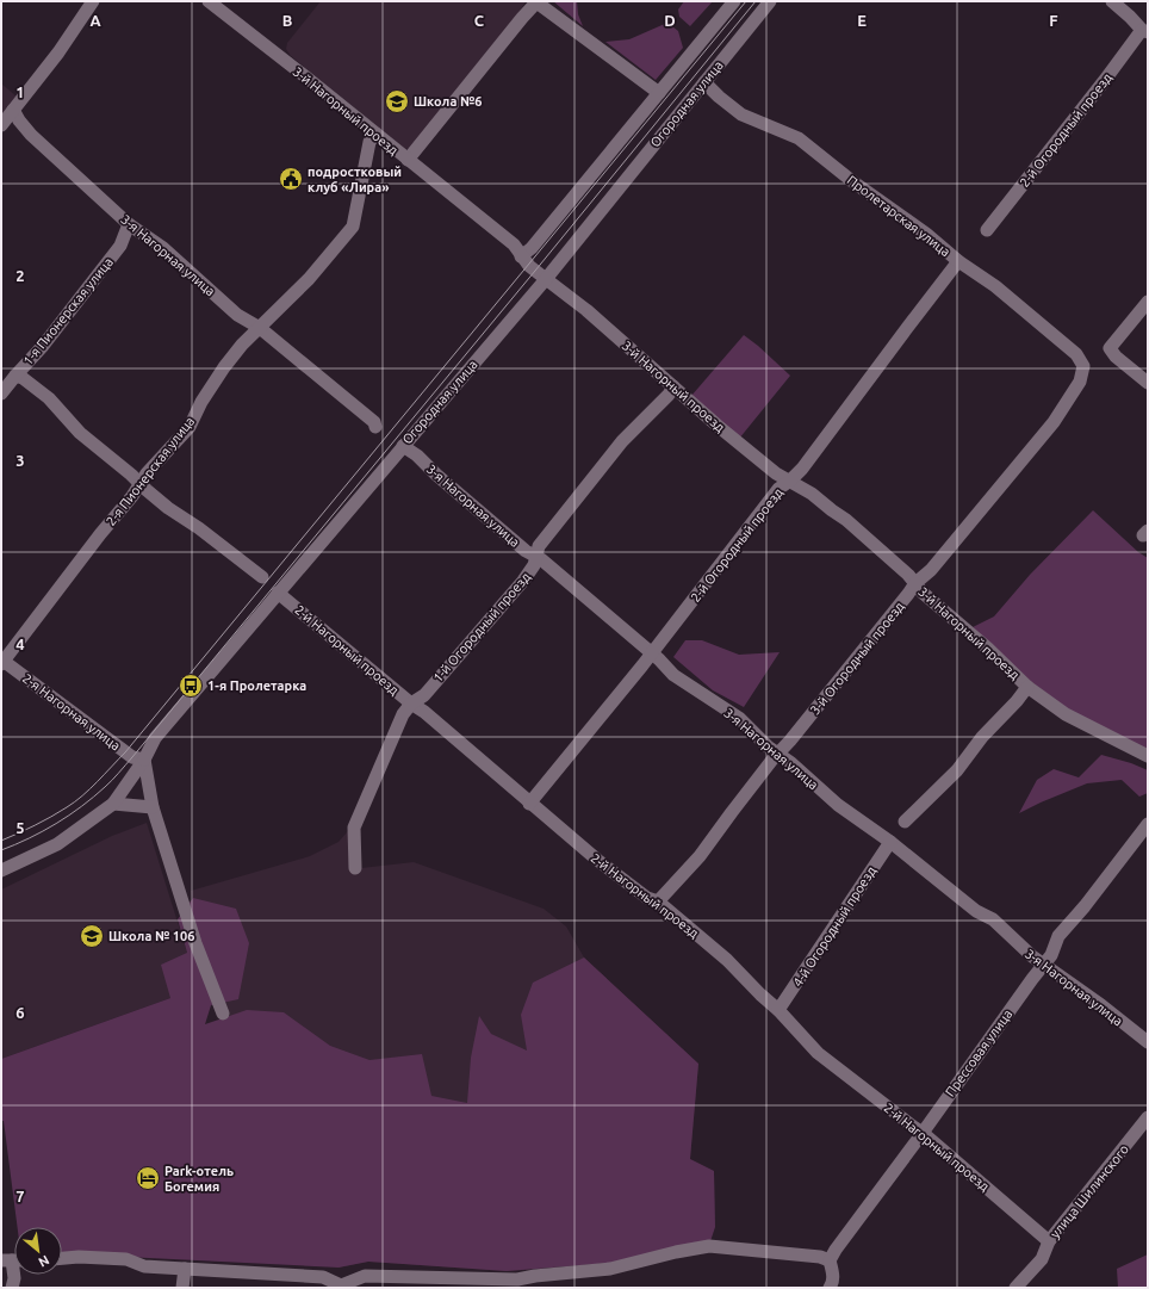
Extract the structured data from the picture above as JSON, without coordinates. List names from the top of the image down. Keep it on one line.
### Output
{"streets":{"street":["Огородная улица","3-й Нагорный проезд","2-й Огородный проезд","Пролетарская улица","3-я Нагорная улица","1-я Пионерская улица","2-я Пионерская улица","1-й Огородный проезд","2-й Нагорный проезд","3-й Огородный проезд","2-я Нагорная улица","4-й Огородный проезд","Прессовая улица","улица Шилинского"]},"crossings":[["Огородная улица","3-й Нагорный проезд"],["Огородная улица","Пролетарская улица"],["Огородная улица","3-я Нагорная улица"],["Огородная улица","2-й Нагорный проезд"],["Огородная улица","2-я Нагорная улица"],["3-й Нагорный проезд","2-й Огородный проезд"],["3-й Нагорный проезд","2-я Пионерская улица"],["3-й Нагорный проезд","1-й Огородный проезд"],["3-й Нагорный проезд","3-й Огородный проезд"],["2-й Огородный проезд","Пролетарская улица"],["2-й Огородный проезд","3-я Нагорная улица"],["2-й Огородный проезд","2-й Нагорный проезд"],["Пролетарская улица","3-й Огородный проезд"],["3-я Нагорная улица","1-я Пионерская улица"],["3-я Нагорная улица","2-я Пионерская улица"],["3-я Нагорная улица","1-й Огородный проезд"],["3-я Нагорная улица","3-й Огородный проезд"],["3-я Нагорная улица","4-й Огородный проезд"],["3-я Нагорная улица","Прессовая улица"],["2-я Пионерская улица","2-я Нагорная улица"],["1-й Огородный проезд","2-й Нагорный проезд"],["2-й Нагорный проезд","3-й Огородный проезд"],["2-й Нагорный проезд","4-й Огородный проезд"],["2-й Нагорный проезд","Прессовая улица"],["2-й Нагорный проезд","улица Шилинского"]],"places":{"school or university":["Школа №6","Школа № 106"],"public building":["подростковый клуб «Лира»"],"bus stop":["1-я Пролетарка"],"hotel":["Park-отель Богемия"]},"north":"bottom right","grid":{"columns":["A","B","C","D","E","F"],"rows":["1","2","3","4","5","6","7"]}}
